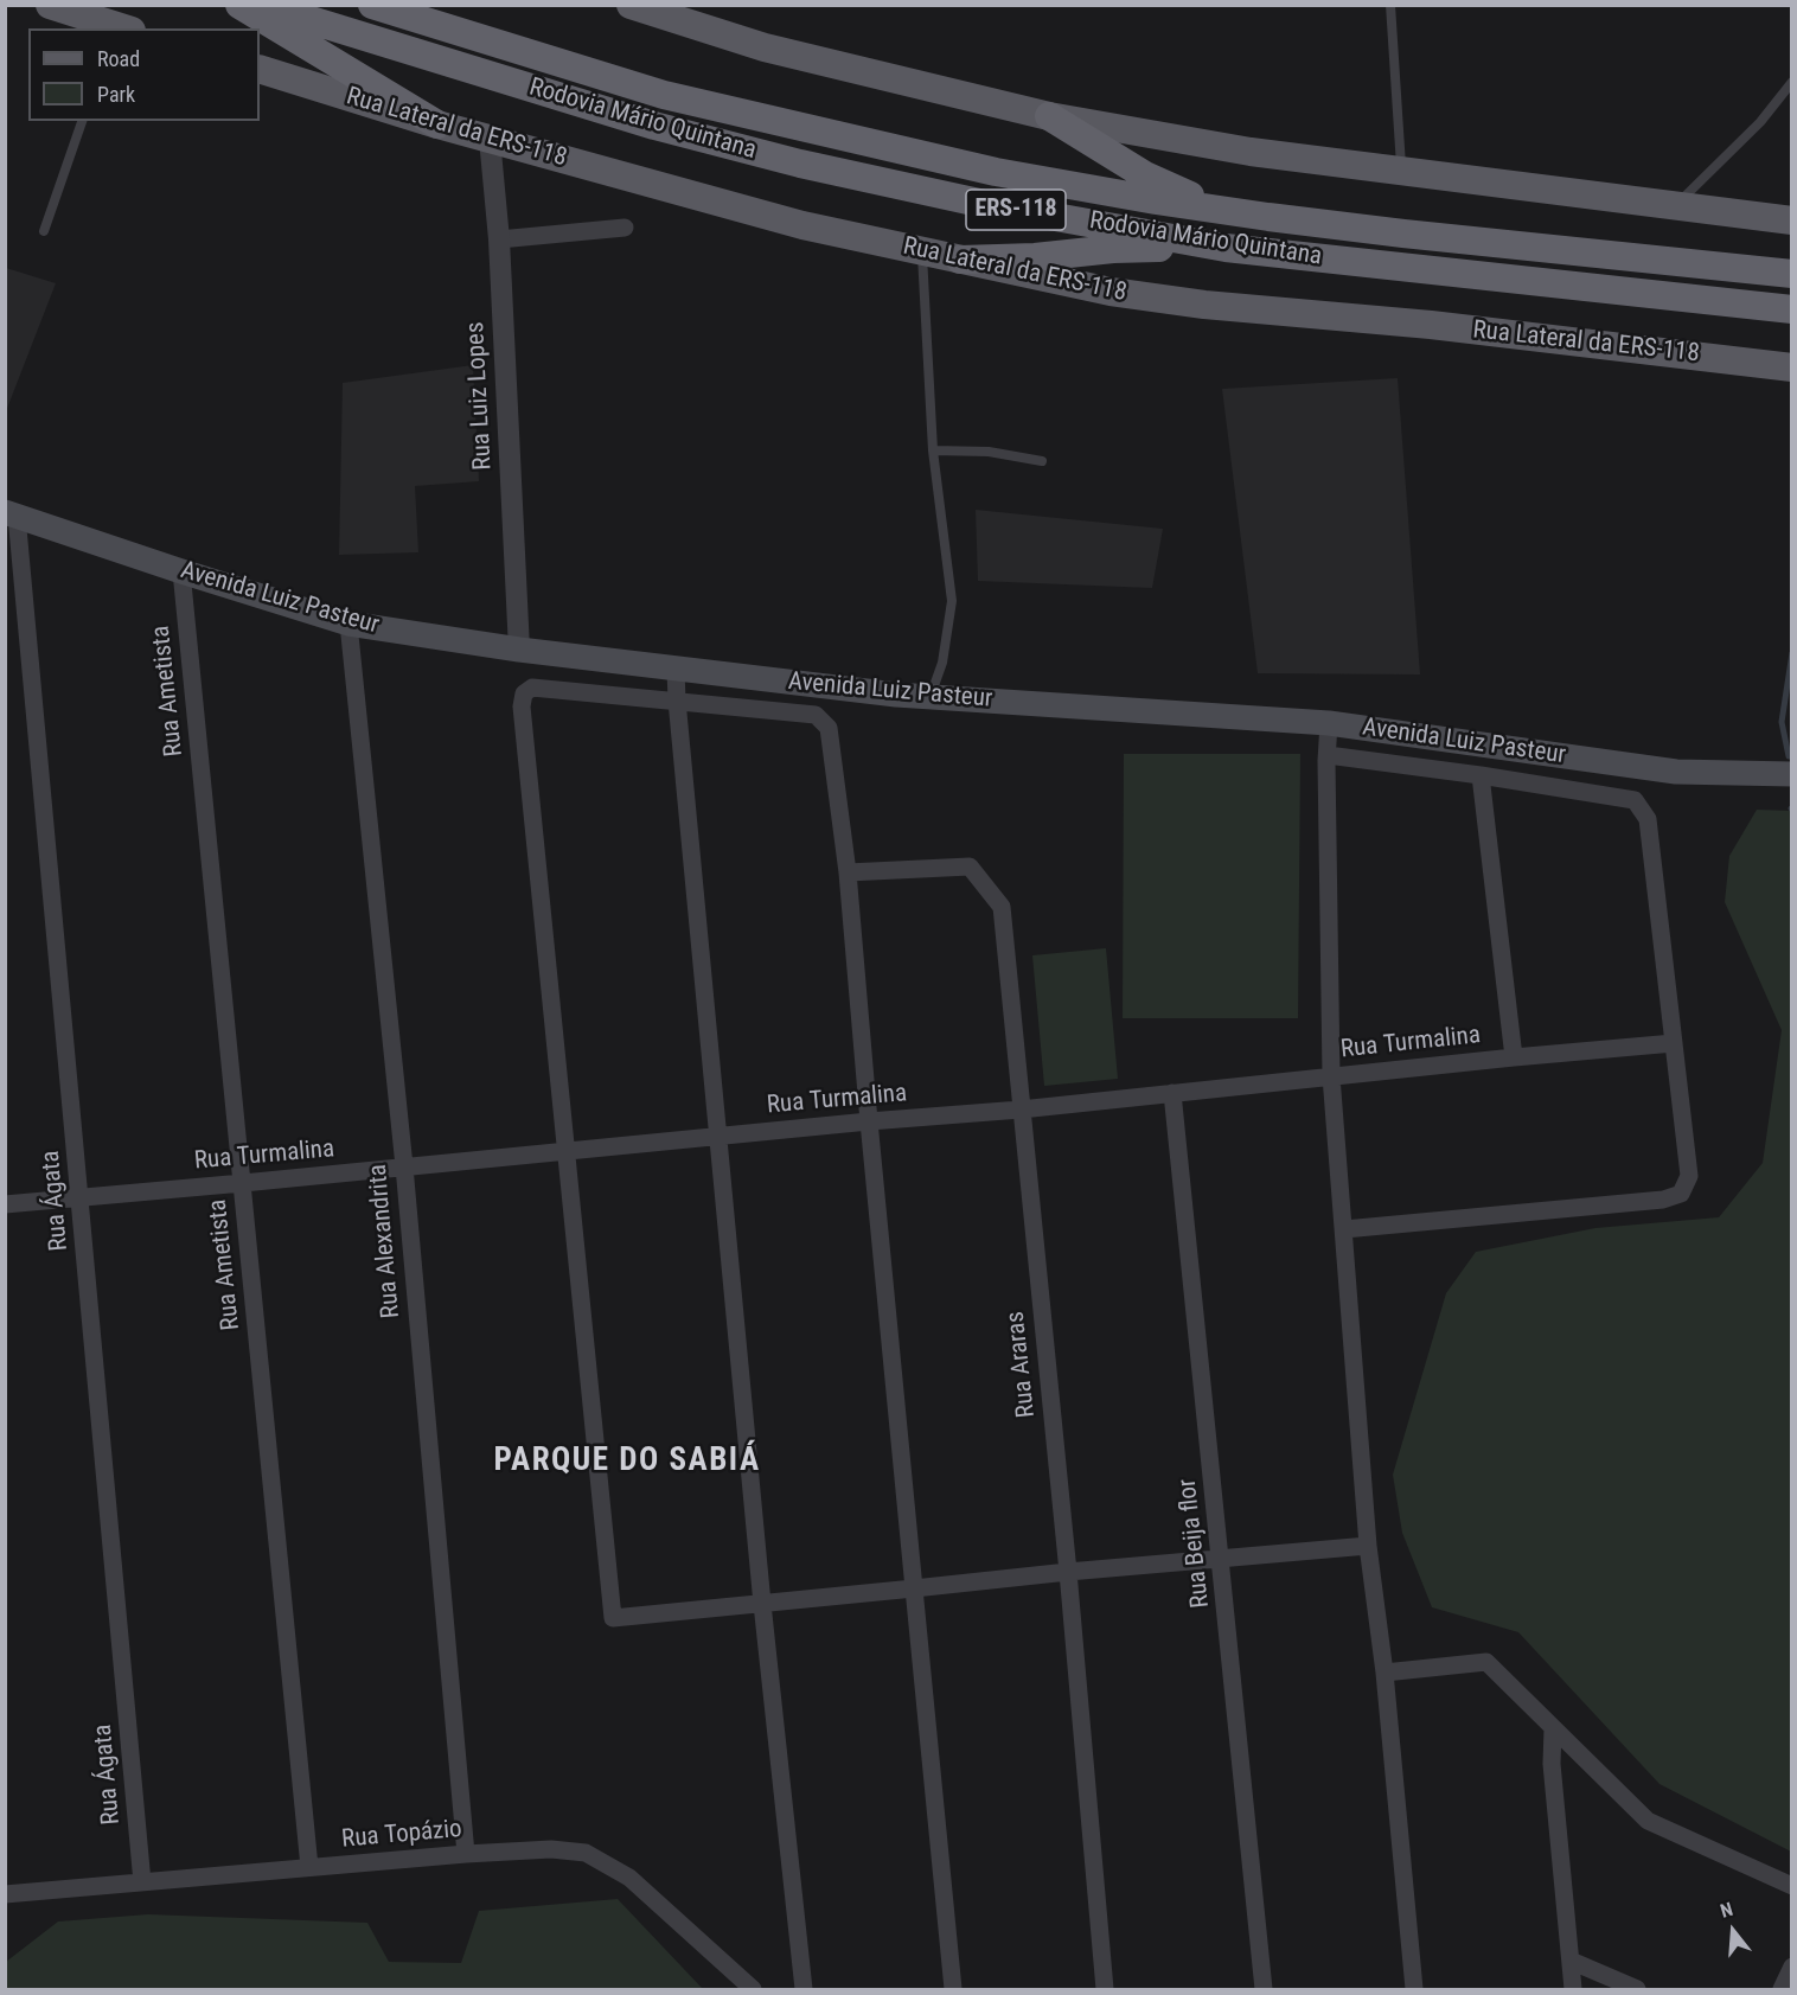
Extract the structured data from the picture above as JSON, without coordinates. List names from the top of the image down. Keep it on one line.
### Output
{"streets":{"highway":["Rodovia Mário Quintana","ERS-118"],"main road":["Rua Lateral da ERS-118","Avenida Luiz Pasteur"],"street":["Rua Luiz Lopes","Rua Ametista","Rua Turmalina","Rua Ágata","Rua Alexandrita","Rua Araras","Rua Beija flor","Rua Topázio"]},"crossings":[["Rua Lateral da ERS-118","Rua Luiz Lopes"],["Rua Luiz Lopes","Avenida Luiz Pasteur"],["Avenida Luiz Pasteur","Rua Ametista"],["Avenida Luiz Pasteur","Rua Ágata"],["Avenida Luiz Pasteur","Rua Alexandrita"],["Rua Ametista","Rua Turmalina"],["Rua Ametista","Rua Topázio"],["Rua Turmalina","Rua Ágata"],["Rua Turmalina","Rua Alexandrita"],["Rua Turmalina","Rua Araras"],["Rua Turmalina","Rua Beija flor"],["Rua Ágata","Rua Topázio"],["Rua Alexandrita","Rua Topázio"]],"districts":["PARQUE DO SABIÁ"],"legend":["Road","Park"],"north":"top"}
